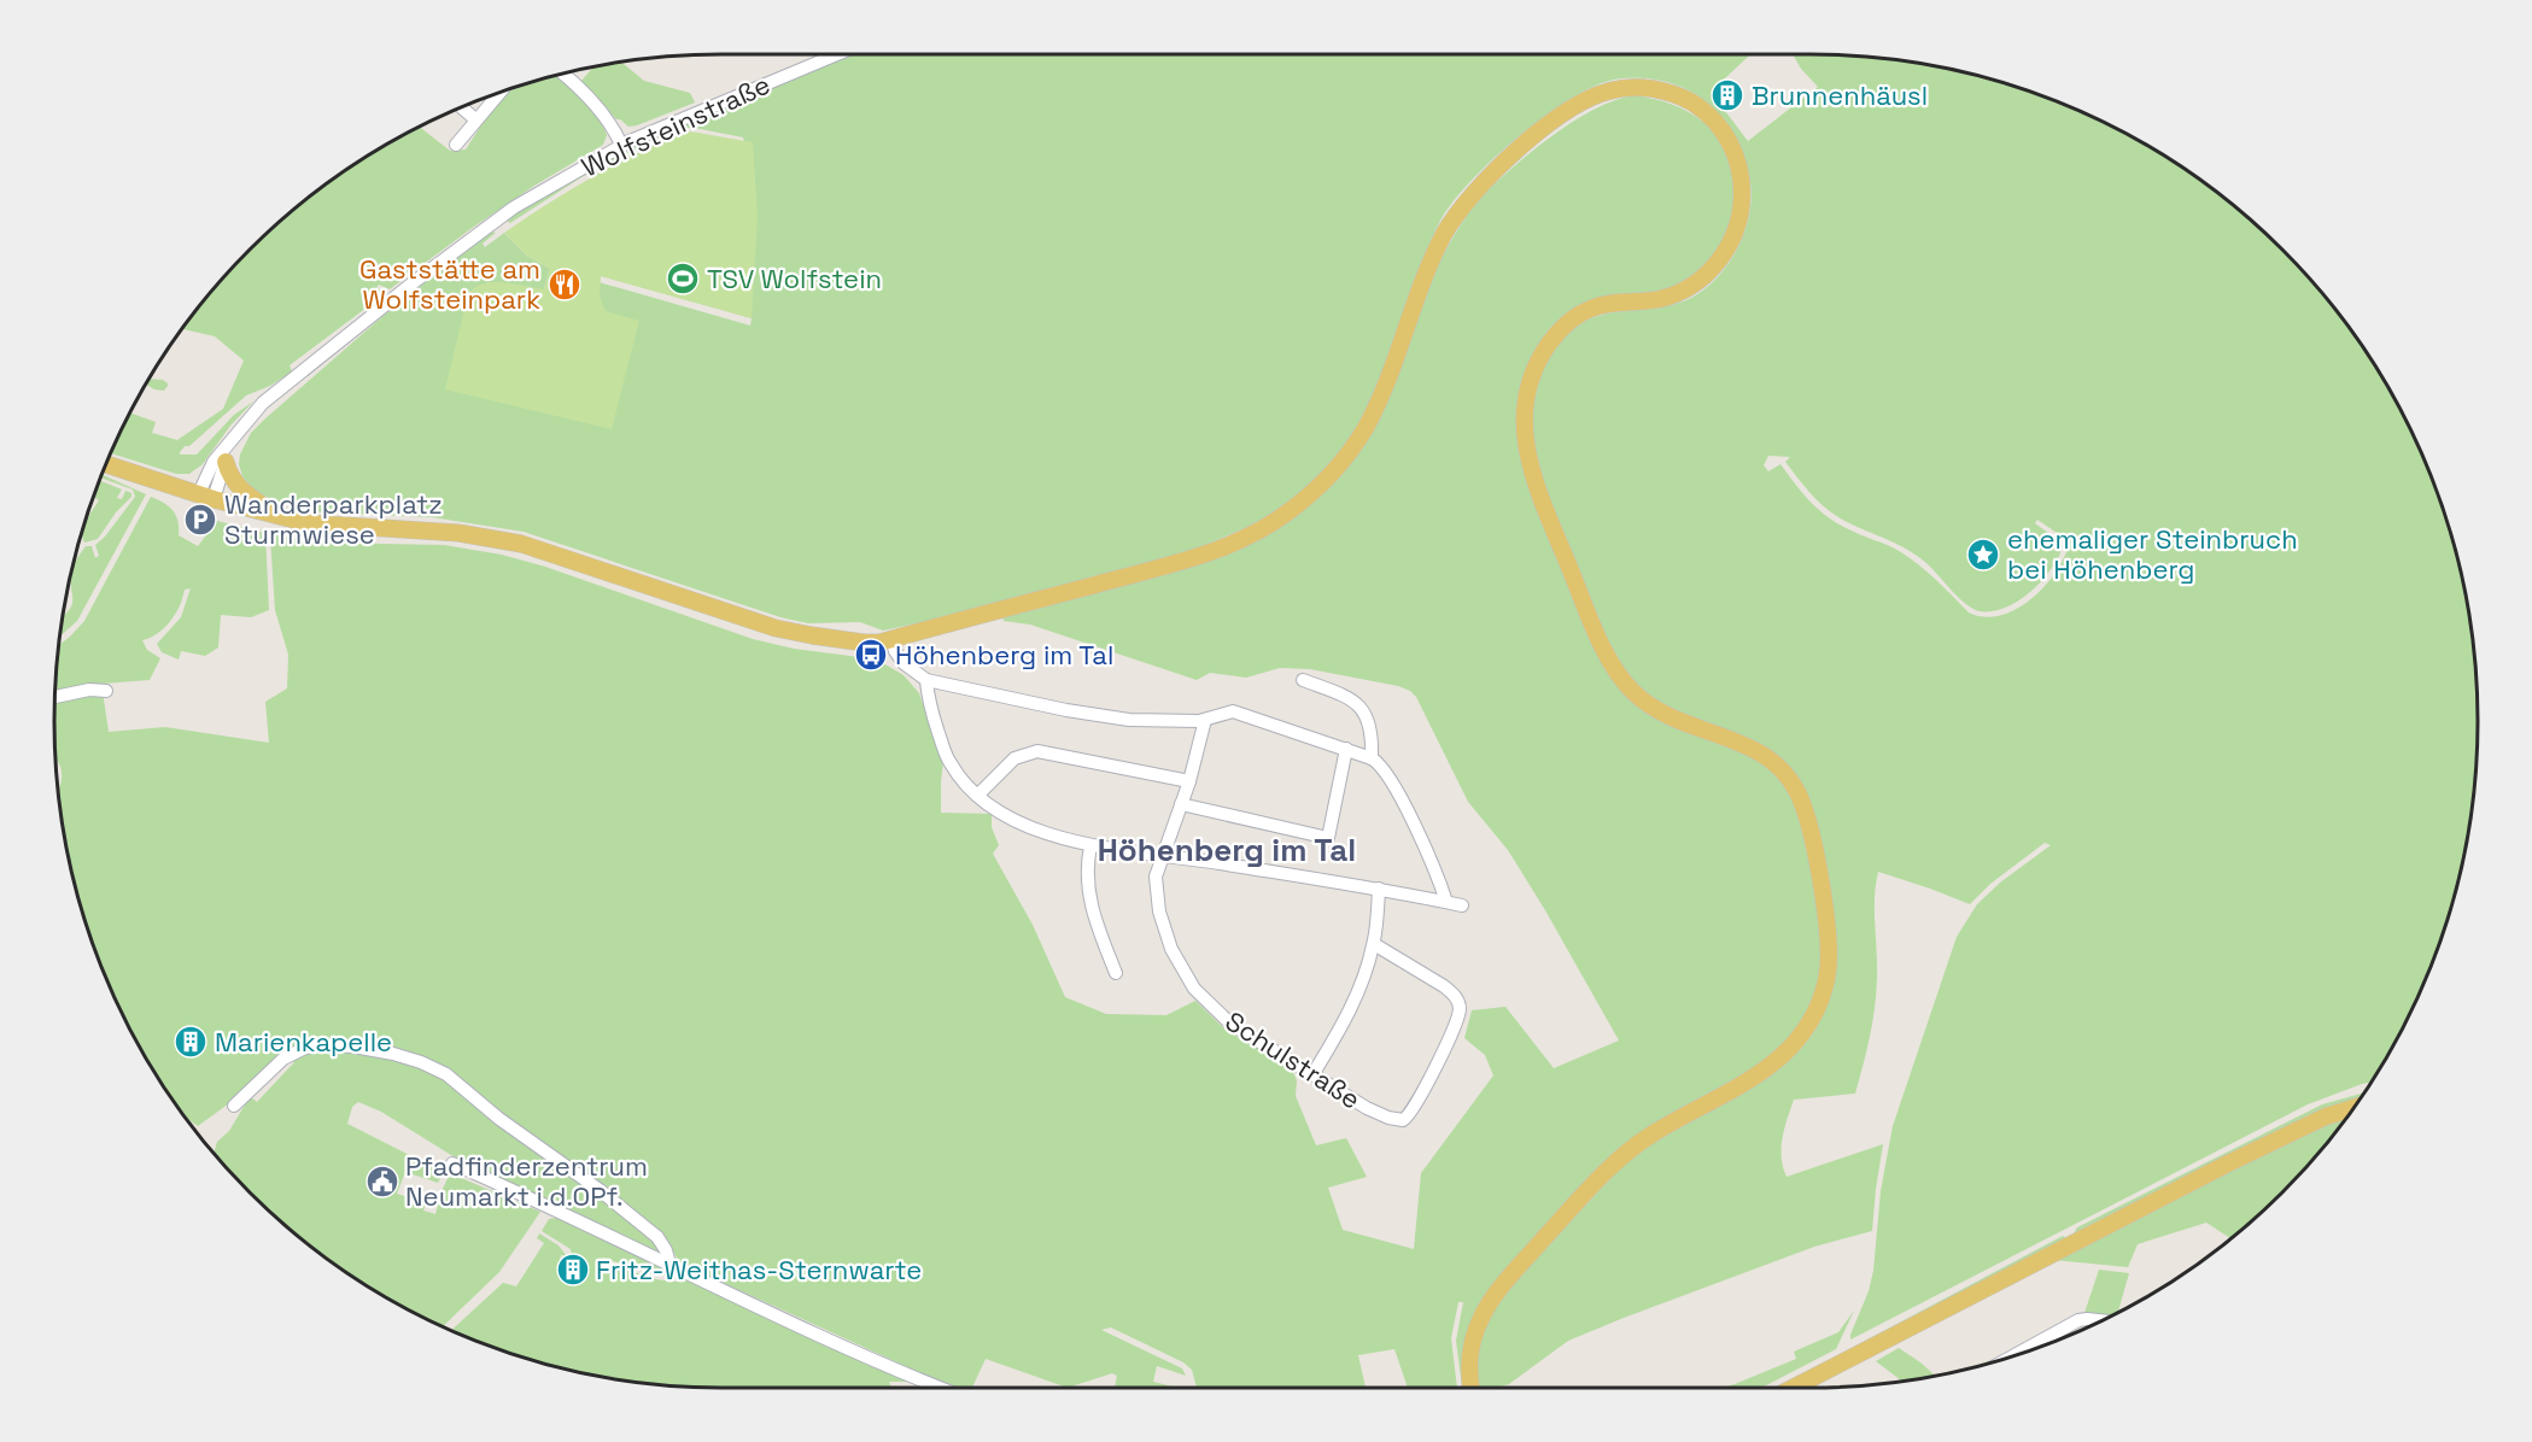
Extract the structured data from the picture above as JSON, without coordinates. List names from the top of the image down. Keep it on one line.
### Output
{"streets":{"street":["Wolfsteinstraße","Schulstraße"]},"districts":["Höhenberg im Tal"],"places":{"building":["Brunnenhäusl","Marienkapelle","Fritz-Weithas-Sternwarte"],"sports":["TSV Wolfstein"],"restaurant":["Gaststätte am Wolfsteinpark"],"parking":["Wanderparkplatz Sturmwiese"],"place":["ehemaliger Steinbruch bei Höhenberg"],"bus stop":["Höhenberg im Tal"],"public building":["Pfadfinderzentrum Neumarkt i.d.OPf."]}}
